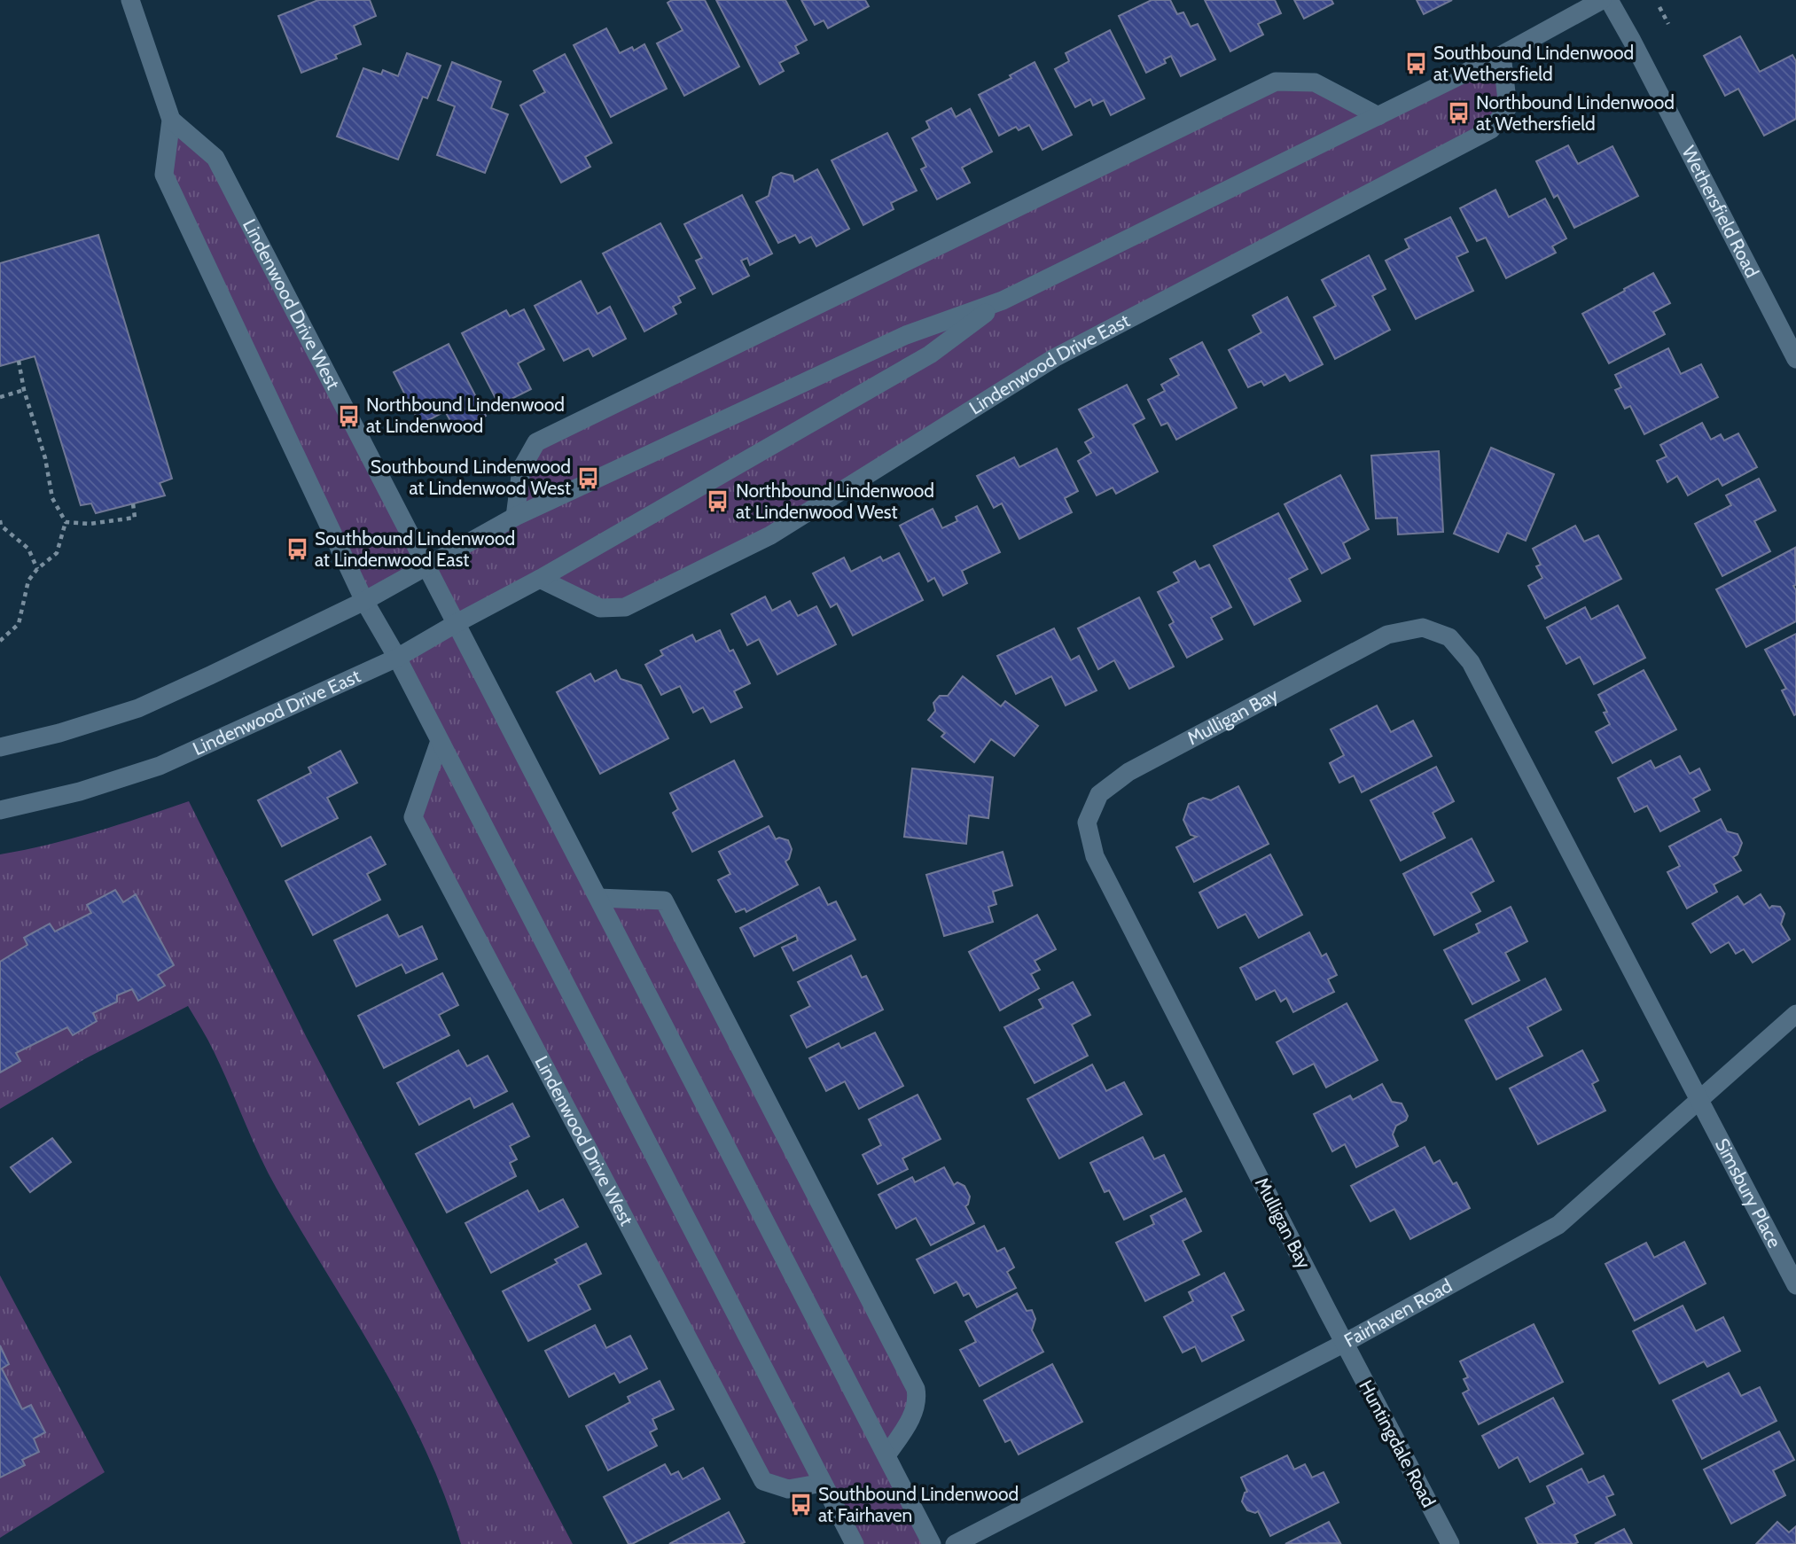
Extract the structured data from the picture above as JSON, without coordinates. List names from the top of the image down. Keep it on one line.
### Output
{"streets":{"street":["Wethersfield Road","Lindenwood Drive West","Lindenwood Drive East","Mulligan Bay","Simsbury Place","Fairhaven Road","Huntingdale Road"]},"crossings":[["Lindenwood Drive West","Lindenwood Drive East"],["Mulligan Bay","Simsbury Place"],["Mulligan Bay","Fairhaven Road"],["Mulligan Bay","Huntingdale Road"],["Simsbury Place","Fairhaven Road"],["Fairhaven Road","Huntingdale Road"]],"places":{"bus stop":["Southbound Lindenwood at Wethersfield","Northbound Lindenwood at Wethersfield","Northbound Lindenwood at Lindenwood","Southbound Lindenwood at Lindenwood West","Northbound Lindenwood at Lindenwood West","Southbound Lindenwood at Lindenwood East","Southbound Lindenwood at Fairhaven"]}}
